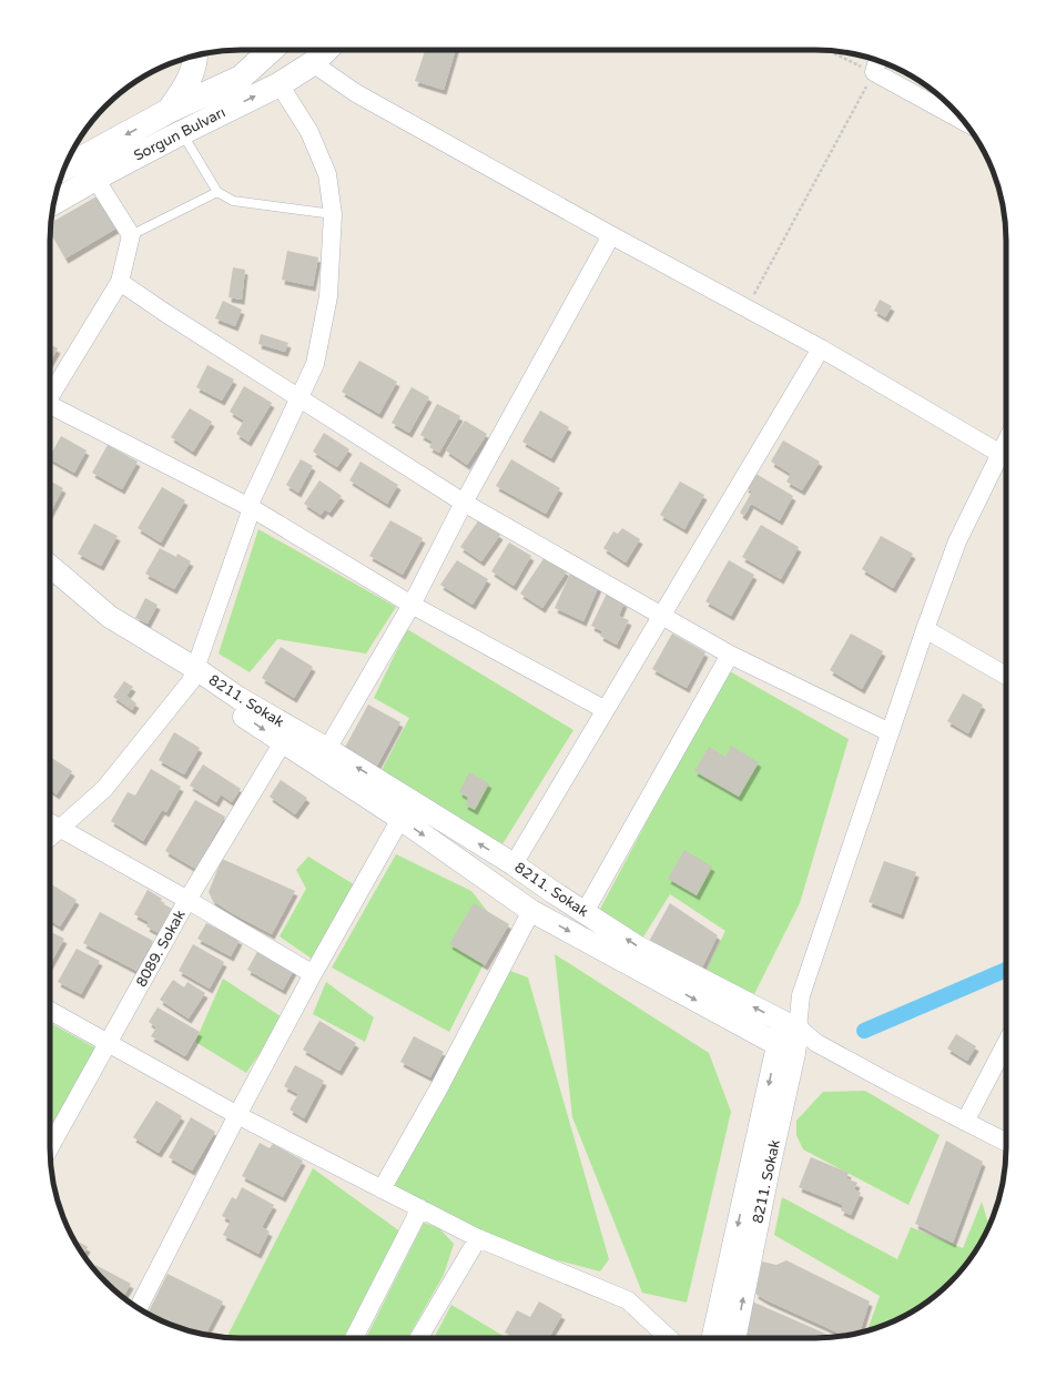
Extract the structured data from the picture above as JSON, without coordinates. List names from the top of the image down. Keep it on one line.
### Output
{"streets":{"main road":["Sorgun Bulvarı"],"street":["8211. Sokak","8089. Sokak"]},"one_way":["8211. Sokak"]}
